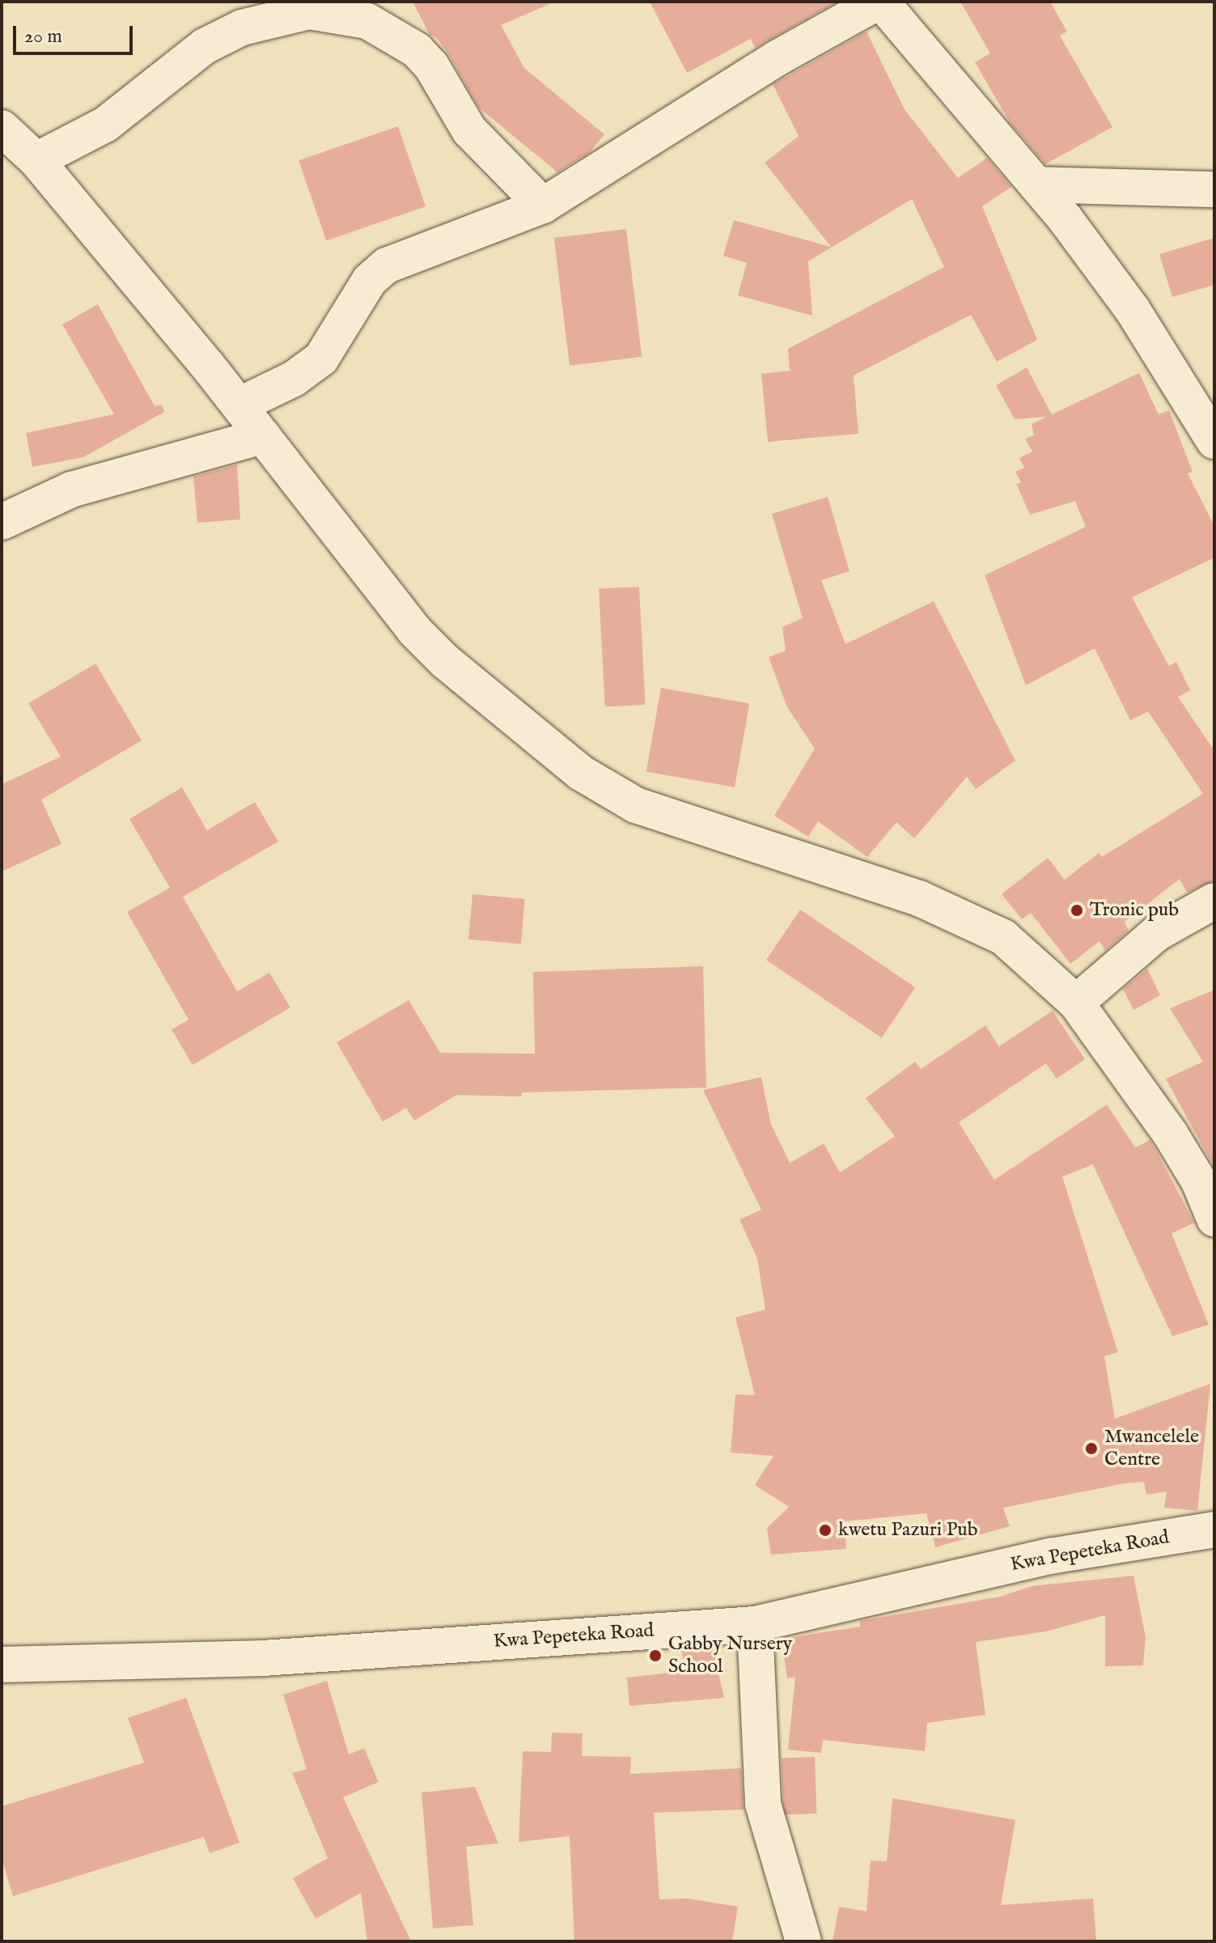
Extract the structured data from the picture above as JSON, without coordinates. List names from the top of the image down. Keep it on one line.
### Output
{"streets":{"street":["Kwa Pepeteka Road"]},"places":["Tronic pub","Mwancelele Centre","kwetu Pazuri Pub","Gabby Nursery School"],"scale_bar":"20 m"}
